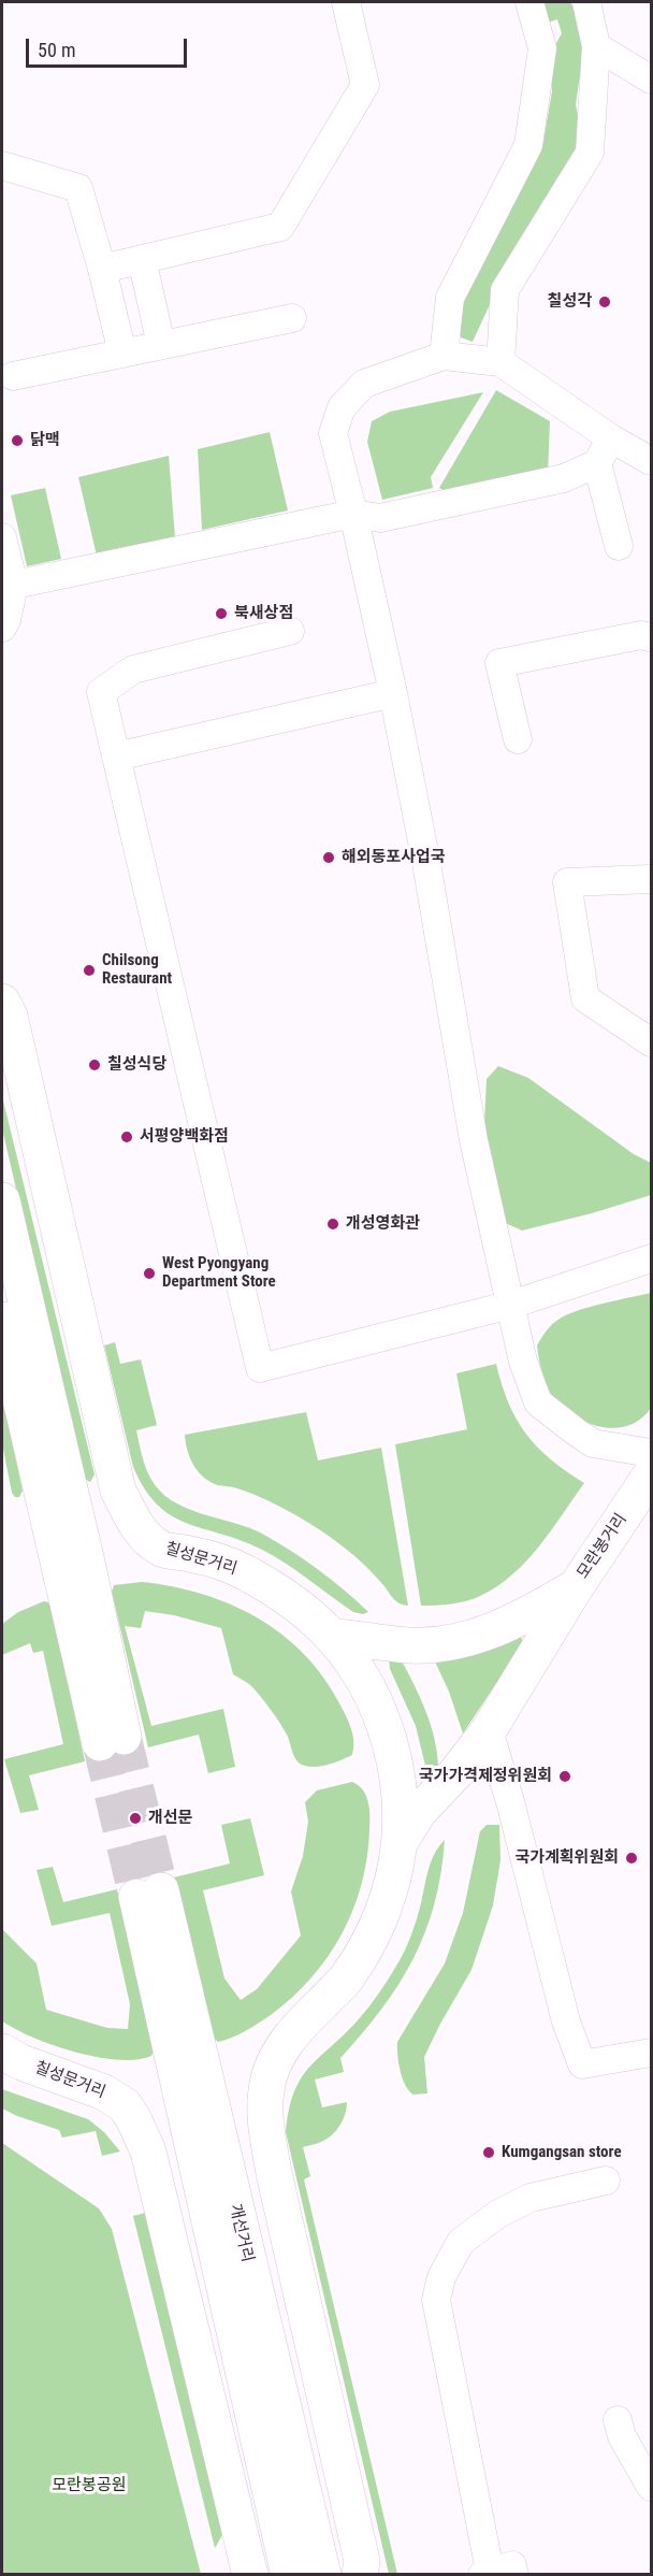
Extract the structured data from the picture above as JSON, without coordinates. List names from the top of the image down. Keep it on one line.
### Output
{"streets":{"main road":["모란봉거리","칠성문거리","개선거리"]},"crossings":[["모란봉거리","칠성문거리"]],"parks":["모란봉공원"],"places":["칠성각","닭맥","북새상점","해외동포사업국","Chilsong Restaurant","칠성식당","서평양백화점","개성영화관","West Pyongyang Department Store","국가가격제정위원회","개선문","국가계획위원회","Kumgangsan store"],"scale_bar":"50 m"}
